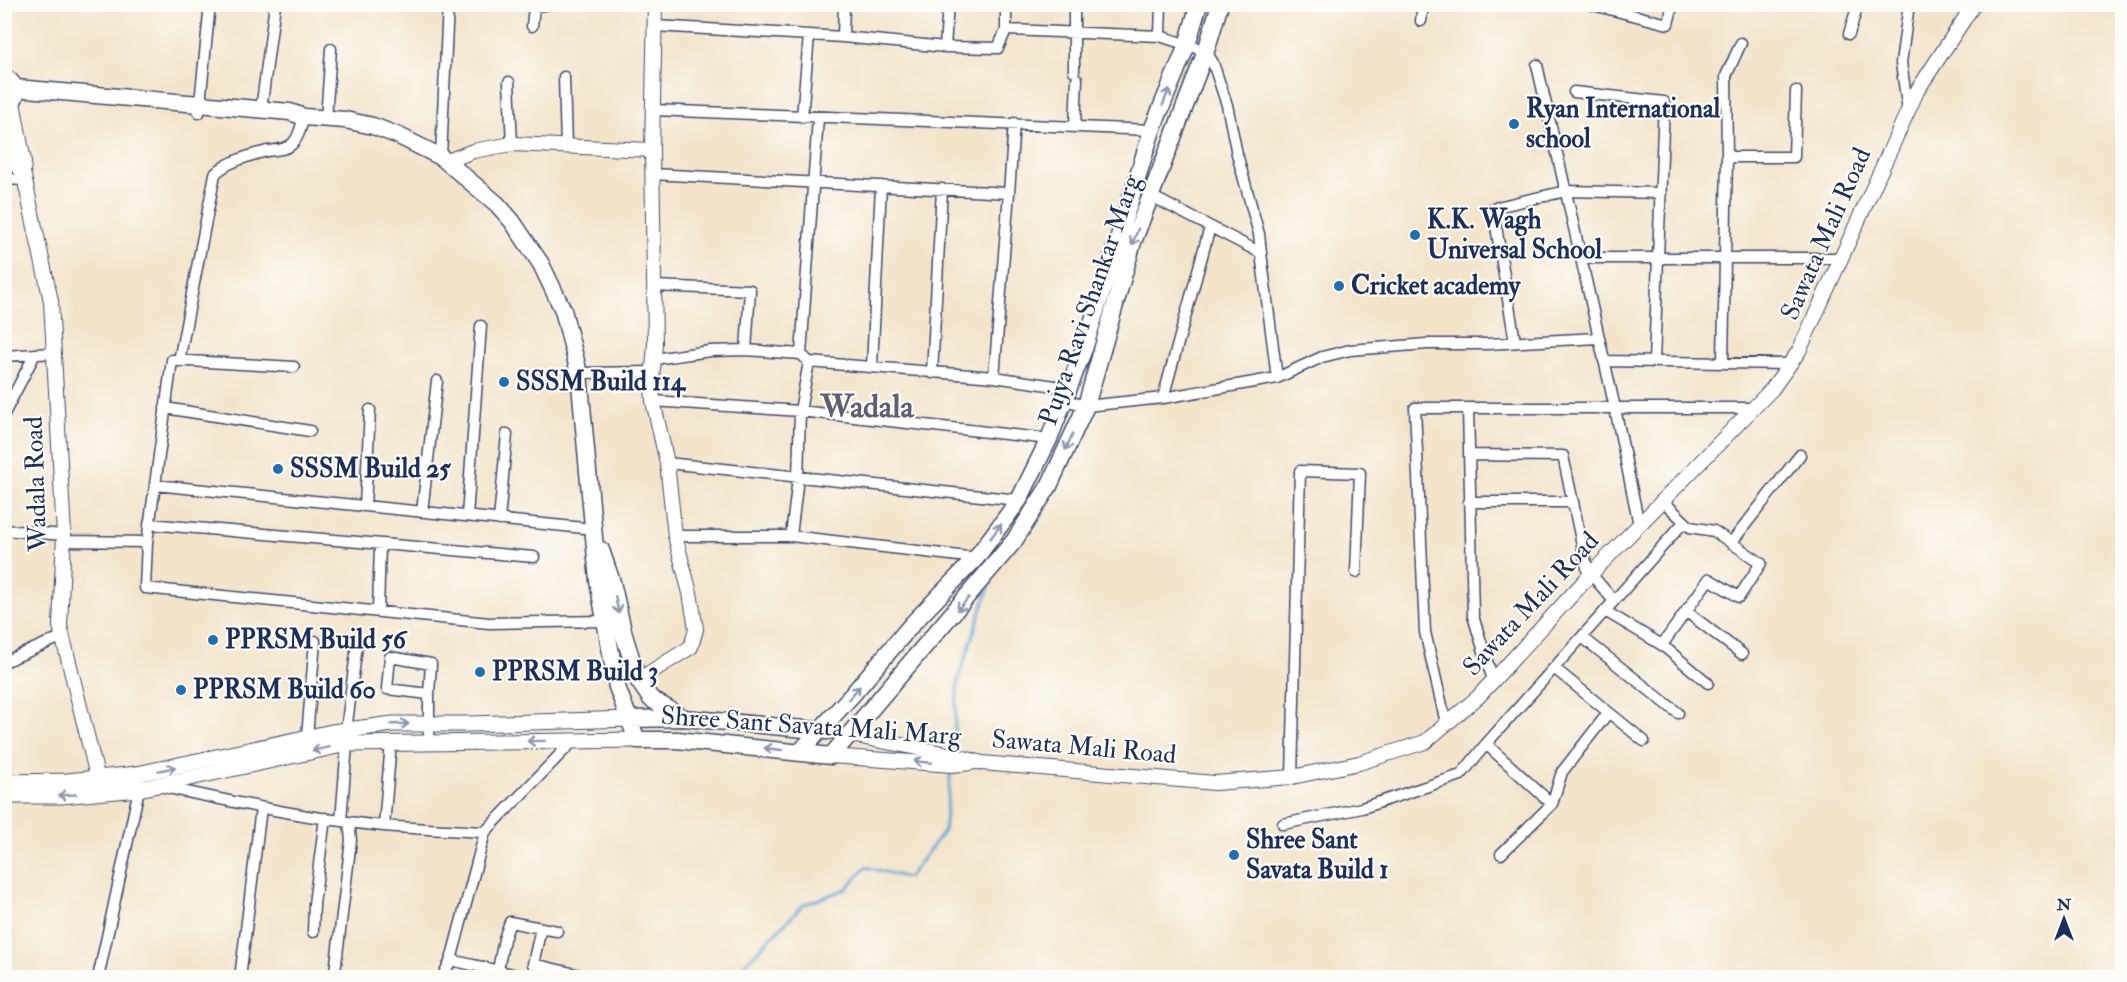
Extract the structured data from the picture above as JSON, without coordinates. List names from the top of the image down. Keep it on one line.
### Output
{"streets":{"main road":["Pujya Ravi Shankar Marg","Shree Sant Savata Mali Marg"],"street":["Sawata Mali Road","Wadala Road"]},"crossings":[["Sawata Mali Road","Pujya Ravi Shankar Marg"],["Sawata Mali Road","Shree Sant Savata Mali Marg"],["Pujya Ravi Shankar Marg","Shree Sant Savata Mali Marg"],["Wadala Road","Shree Sant Savata Mali Marg"]],"districts":["Wadala"],"places":["Ryan International school","K.K. Wagh Universal School","Cricket academy","SSSM Build 114","SSSM Build 25","PPRSM Build 56","PPRSM Build 3","PPRSM Build 60","Shree Sant Savata Build 1"],"north":"top"}
